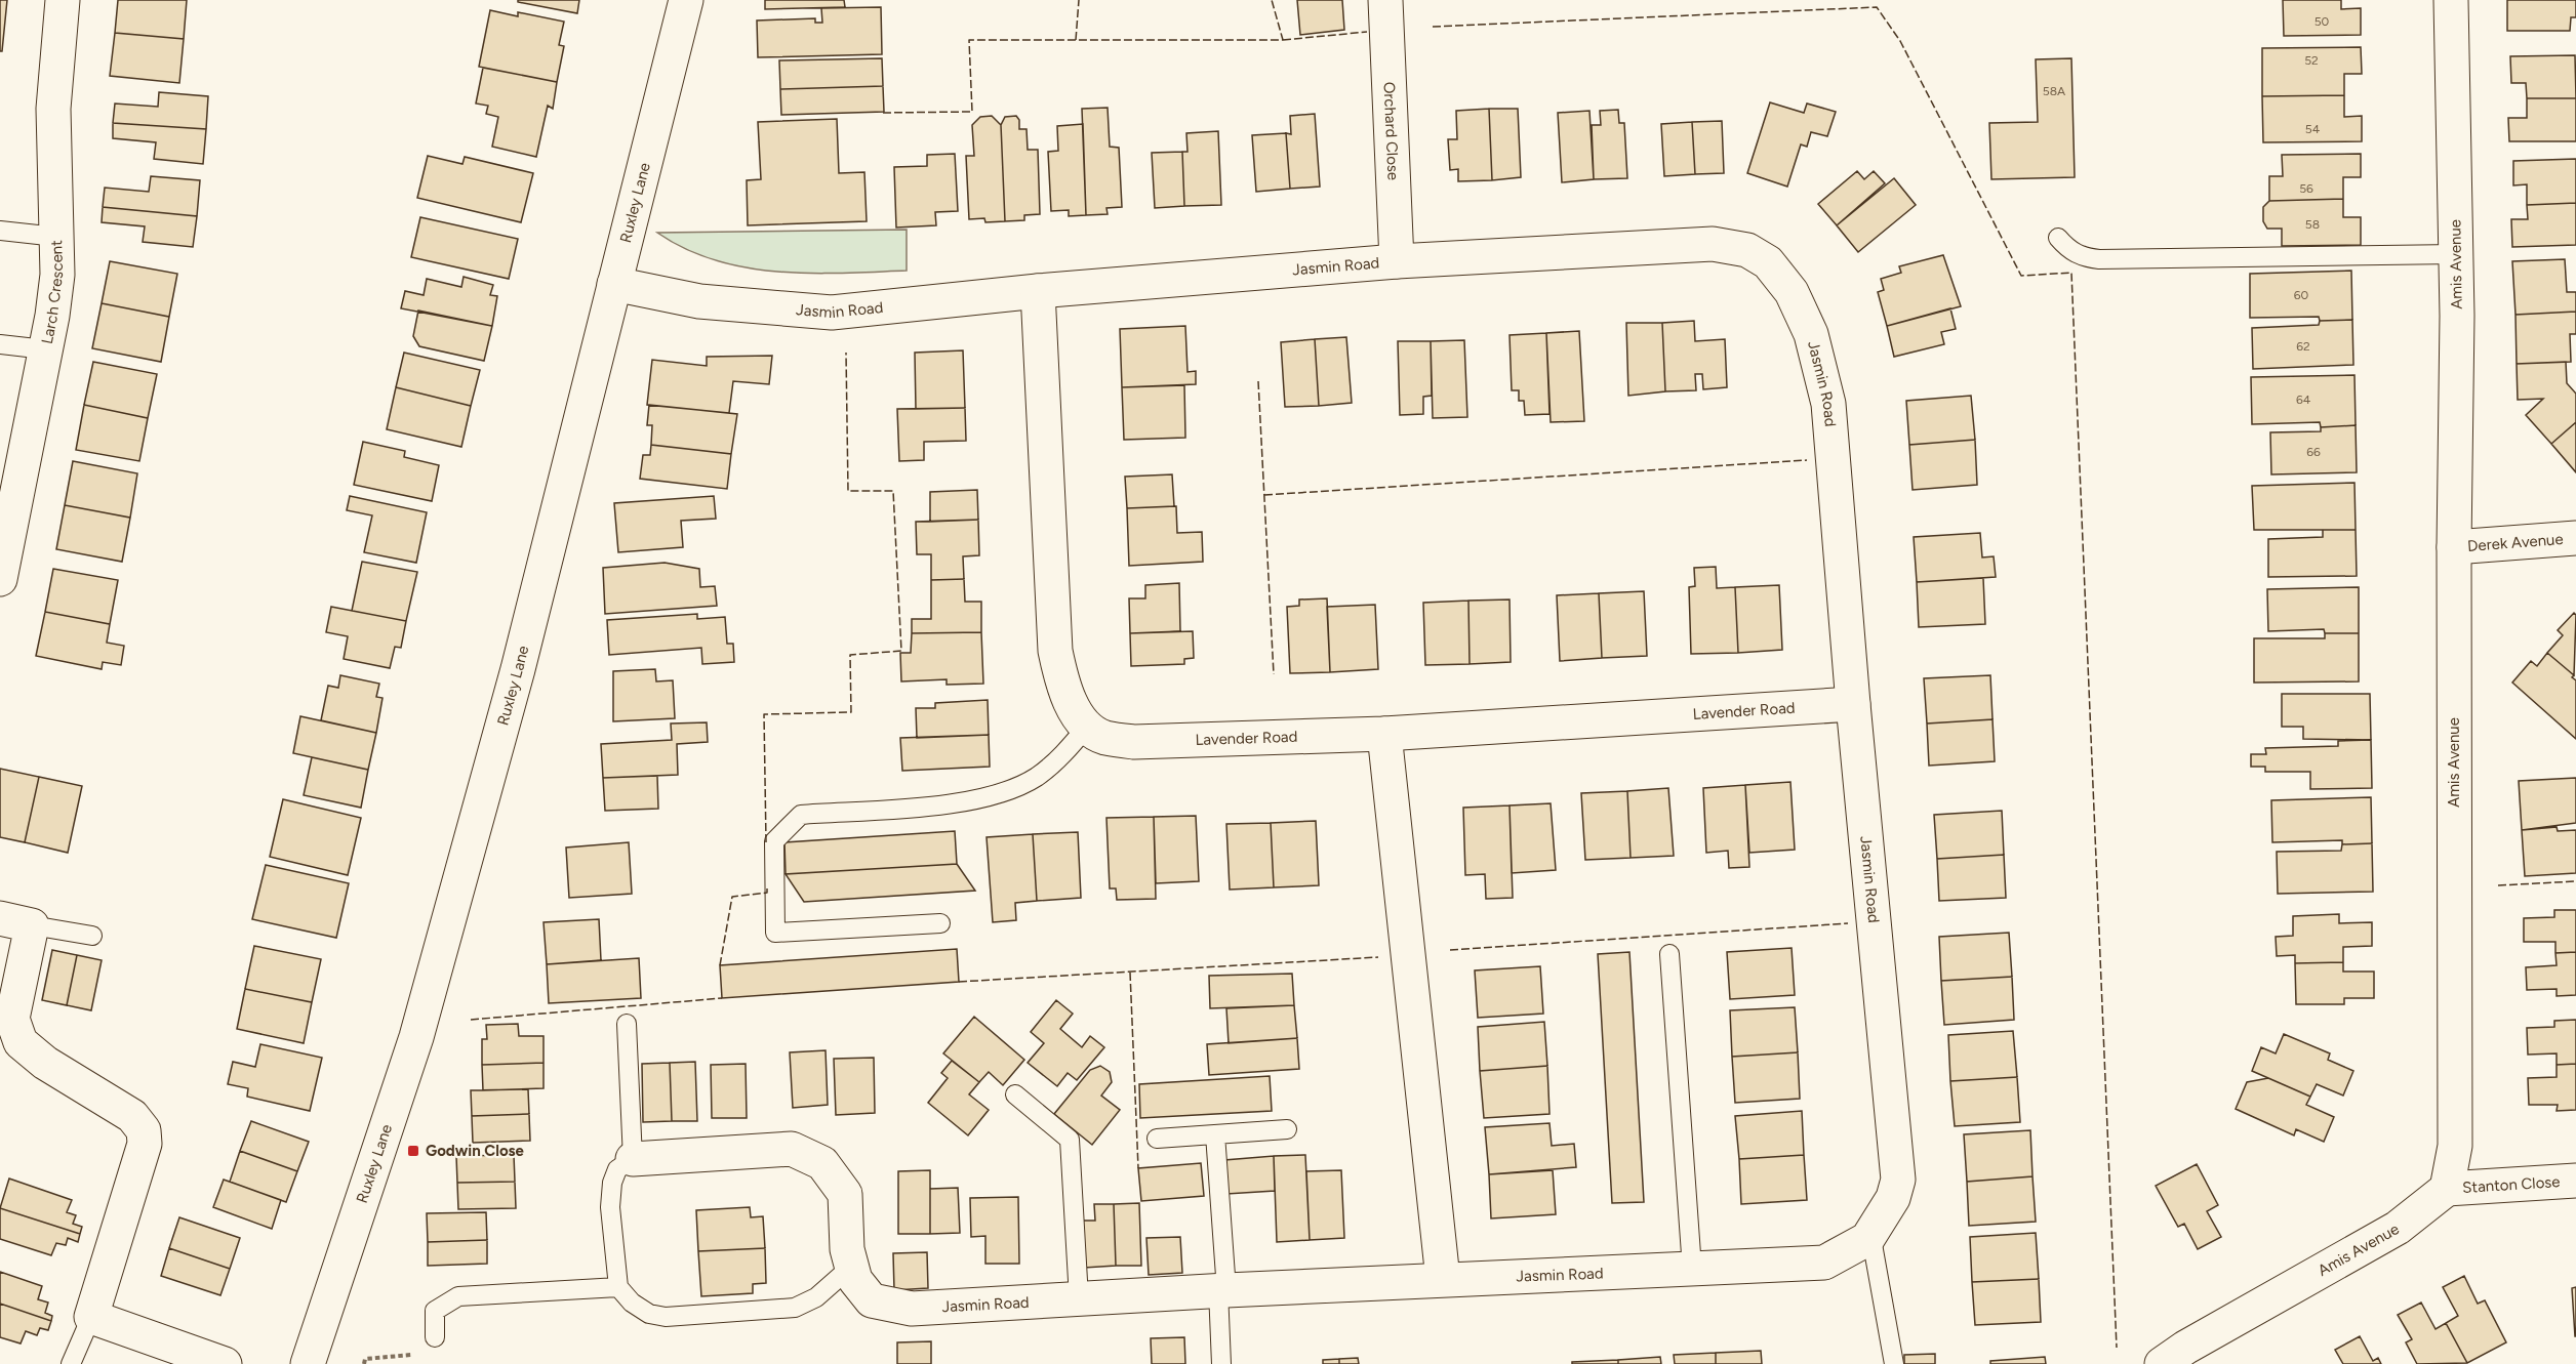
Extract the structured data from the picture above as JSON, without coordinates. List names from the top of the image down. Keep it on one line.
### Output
{"streets":{"street":["Orchard Close","Ruxley Lane","Amis Avenue","Jasmin Road","Larch Crescent","Derek Avenue","Lavender Road","Stanton Close"]},"crossings":[["Orchard Close","Jasmin Road"],["Ruxley Lane","Jasmin Road"],["Amis Avenue","Derek Avenue"],["Amis Avenue","Stanton Close"],["Jasmin Road","Lavender Road"]],"places":{"transit":["Godwin Close"]},"house_numbers":["50","52","58A","54","56","58","60","62","64","66"]}
